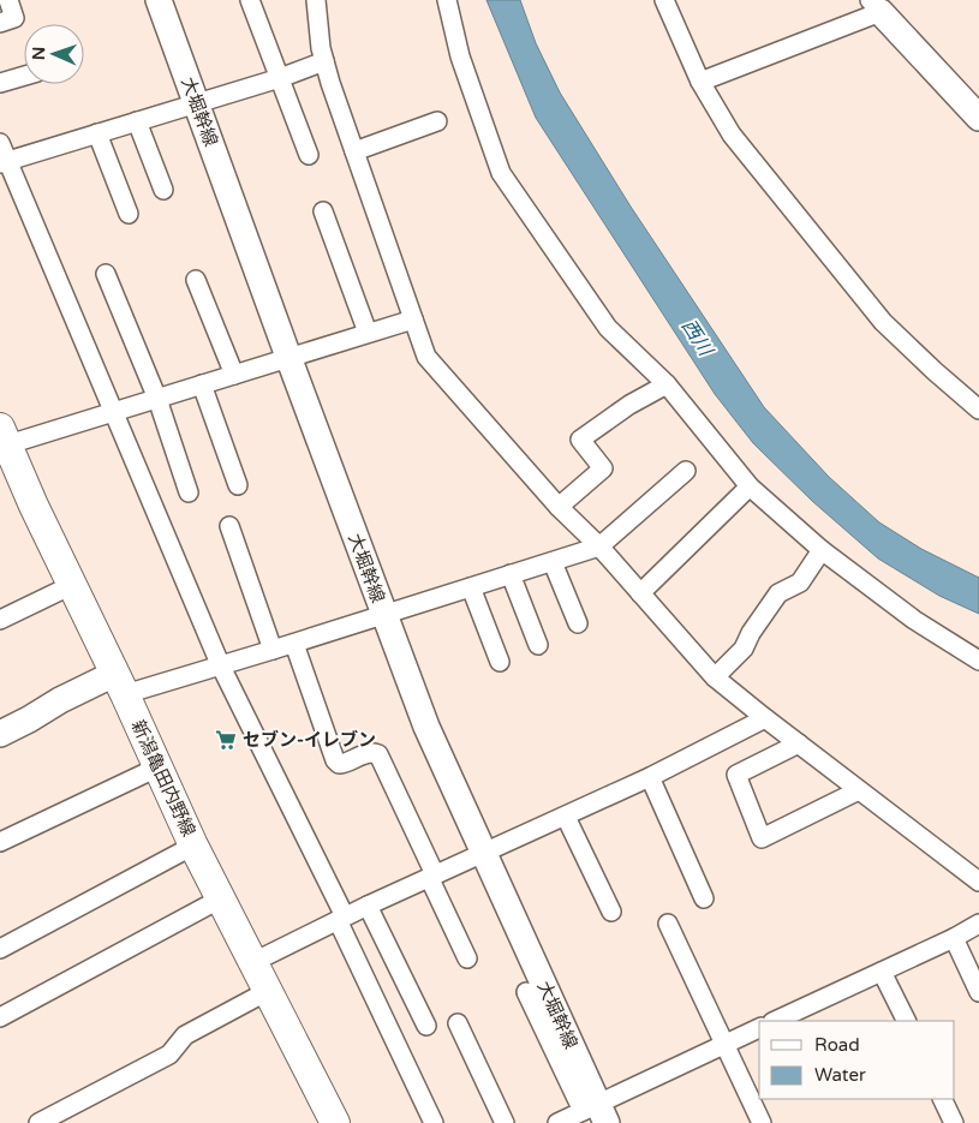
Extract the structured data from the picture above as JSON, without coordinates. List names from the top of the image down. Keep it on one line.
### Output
{"streets":{"main road":["新潟亀田内野線"],"street":["大堀幹線"]},"water":["西川"],"places":{"supermarket":["セブン-イレブン"]},"legend":["Road","Water"],"north":"left"}
